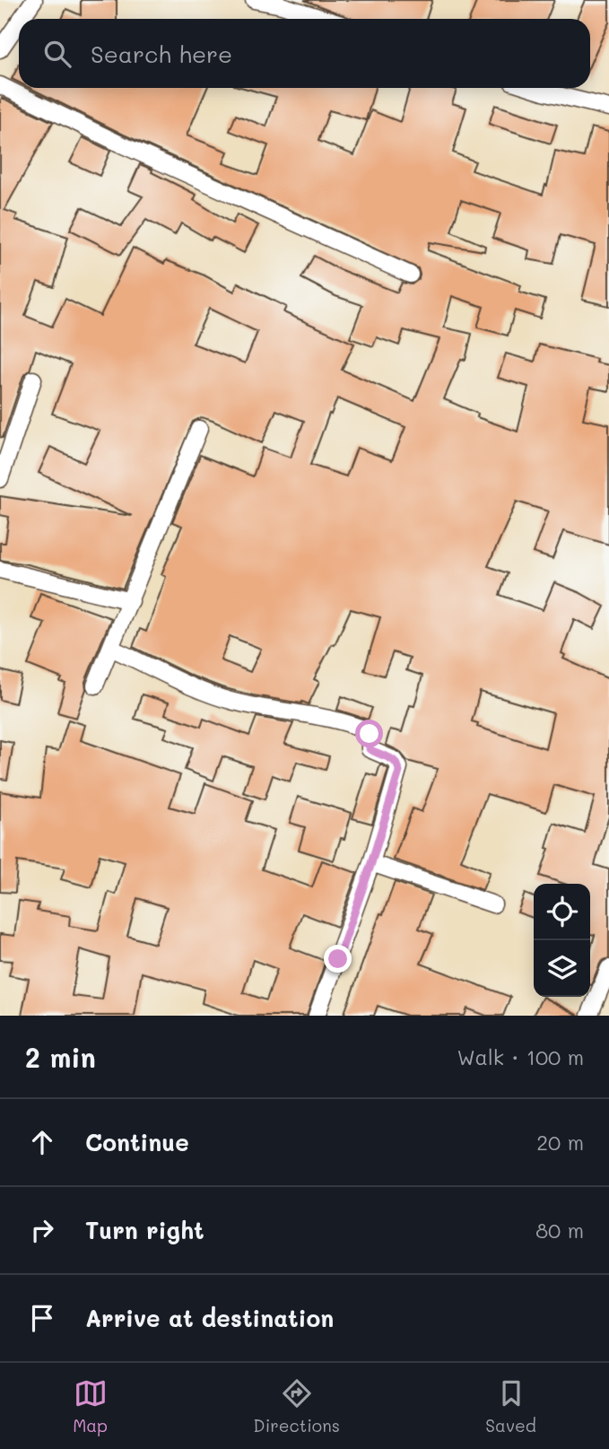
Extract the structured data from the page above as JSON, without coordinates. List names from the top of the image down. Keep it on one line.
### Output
{"page":{"search":"Search here","heading":["2 min","Walk · 100 m"],"list":[["Continue","20 m"],["Turn right","80 m"],"Arrive at destination"],"nav":["Map","Directions","Saved"]}}
